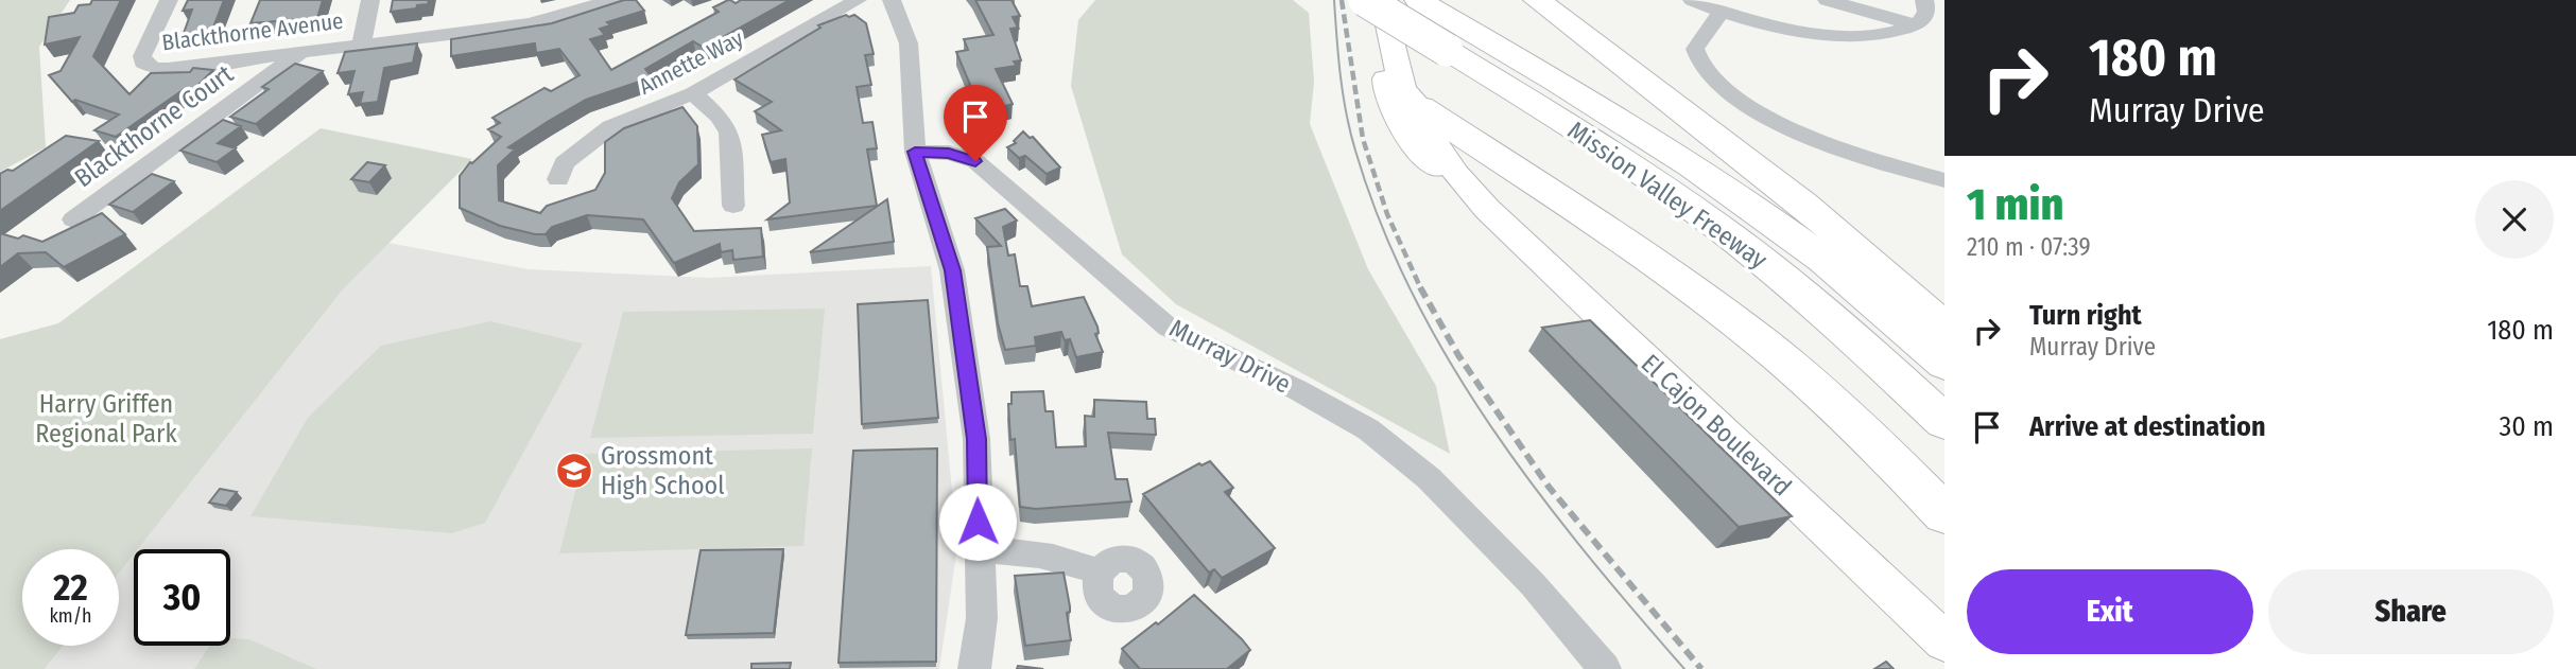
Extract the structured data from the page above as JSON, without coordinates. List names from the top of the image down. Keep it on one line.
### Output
{"streets":{"highway":["Mission Valley Freeway"],"main road":["El Cajon Boulevard"],"street":["Blackthorne Avenue","Annette Way","Blackthorne Court","Murray Drive"]},"crossings":[["Blackthorne Avenue","Blackthorne Court"]],"parks":["Harry Griffen Regional Park"],"places":{"school or university":["Grossmont High School"]},"page":{"turn":["180 m","Murray Drive"],"heading":["1 min","210 m · 07:39"],"list":[{"name":"Turn right","note":"Murray Drive","value":"180 m"},{"name":"Arrive at destination","value":"30 m"}],"speed":"22 km/h","limit":"30","buttons":["Exit","Share"]}}
